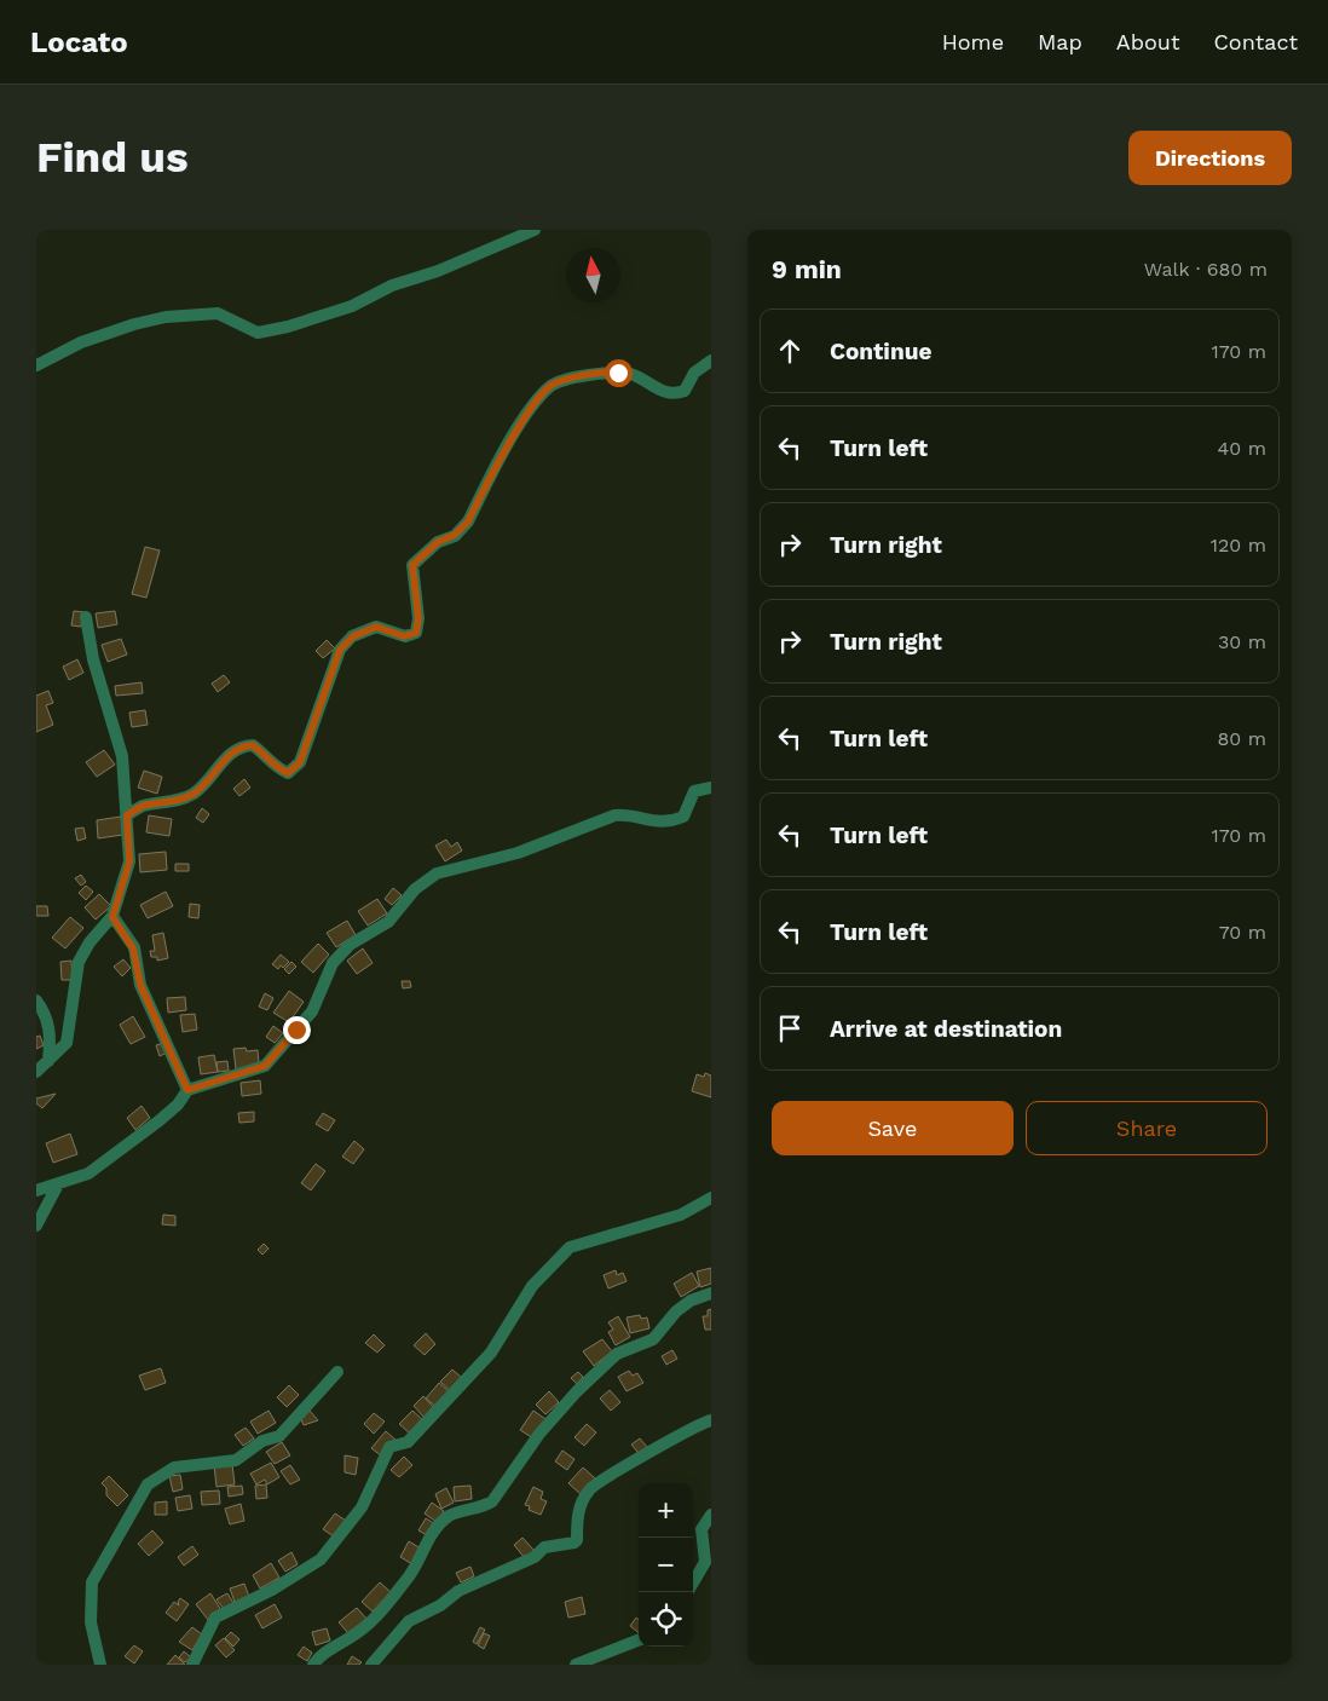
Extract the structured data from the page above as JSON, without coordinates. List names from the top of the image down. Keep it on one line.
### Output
{"north":"top","page":{"header":"Locato","nav":["Home","Map","About","Contact"],"buttons":["Directions",["Save","Share"]],"title":"Find us","heading":["9 min","Walk · 680 m"],"list":[["Continue","170 m"],["Turn left","40 m"],["Turn right","120 m"],["Turn right","30 m"],["Turn left","80 m"],["Turn left","170 m"],["Turn left","70 m"],"Arrive at destination"],"map_buttons":["+","−"]}}
